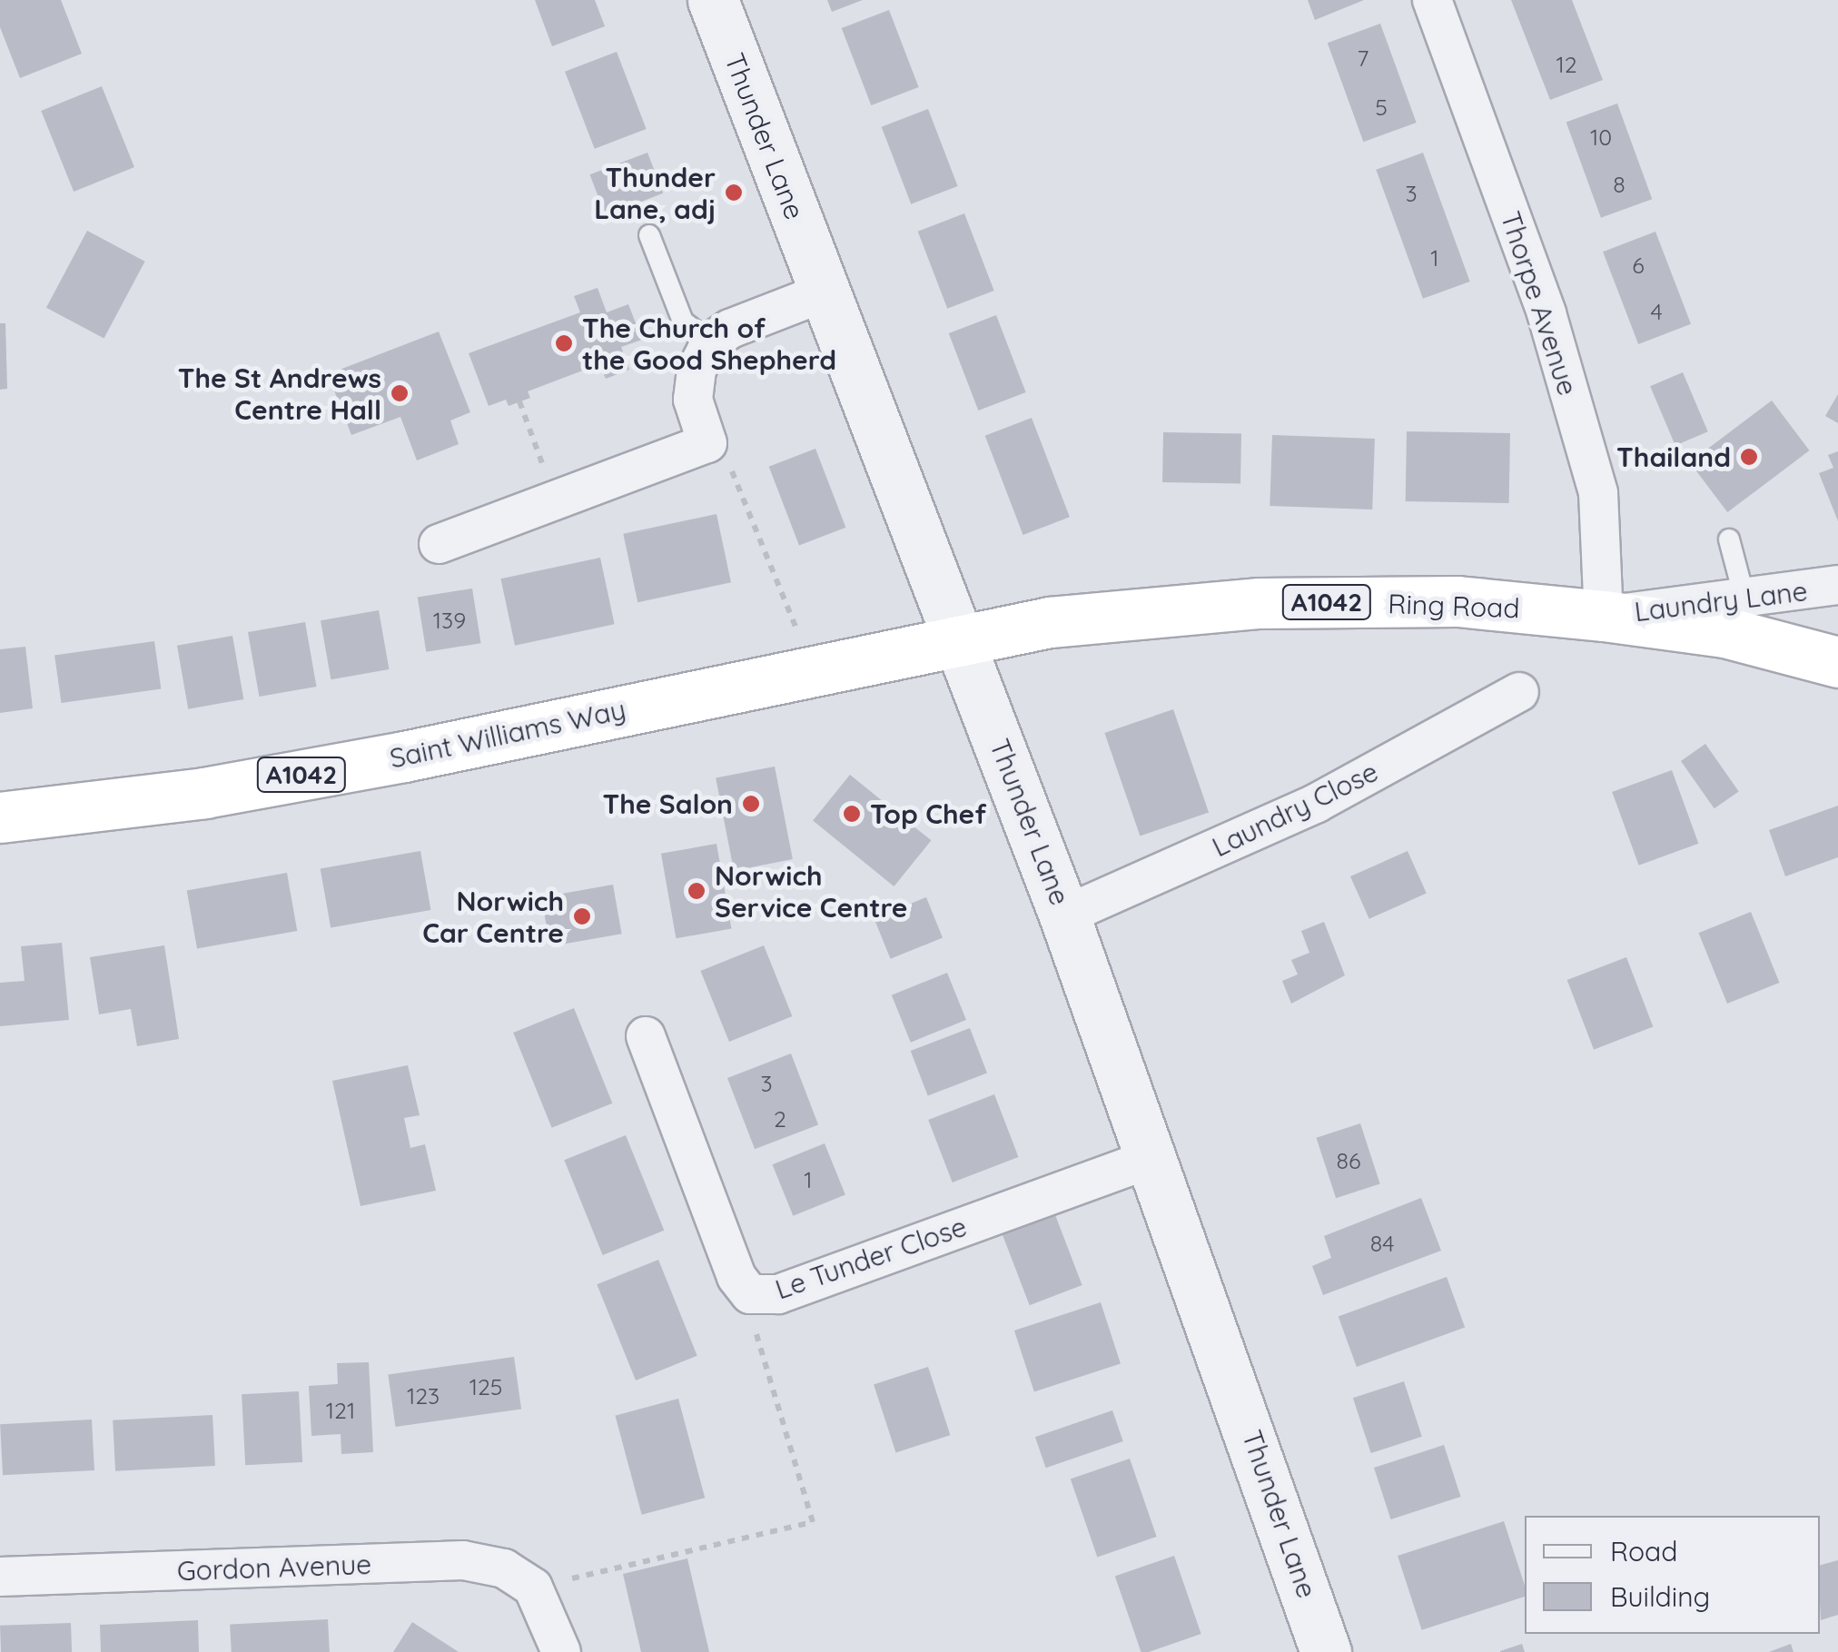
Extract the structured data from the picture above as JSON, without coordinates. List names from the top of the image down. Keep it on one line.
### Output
{"streets":{"highway":["A1042","Ring Road","Saint Williams Way"],"street":["Thunder Lane","Thorpe Avenue","Laundry Lane","Laundry Close","Le Tunder Close","Gordon Avenue"]},"crossings":[["Thunder Lane","Ring Road"],["Thunder Lane","Saint Williams Way"],["Thunder Lane","Laundry Close"],["Thunder Lane","Le Tunder Close"],["Thorpe Avenue","Laundry Lane"],["Thorpe Avenue","Ring Road"],["Laundry Lane","Ring Road"],["Ring Road","Saint Williams Way"]],"places":["Thunder Lane, adj","The Church of the Good Shepherd","The St Andrews Centre Hall","Thailand","The Salon","Top Chef","Norwich Service Centre","Norwich Car Centre"],"house_numbers":["7","12","5","10","8","3","1","6","4","139","3","2","86","1","84","125","123","121"],"legend":["Road","Building"]}
